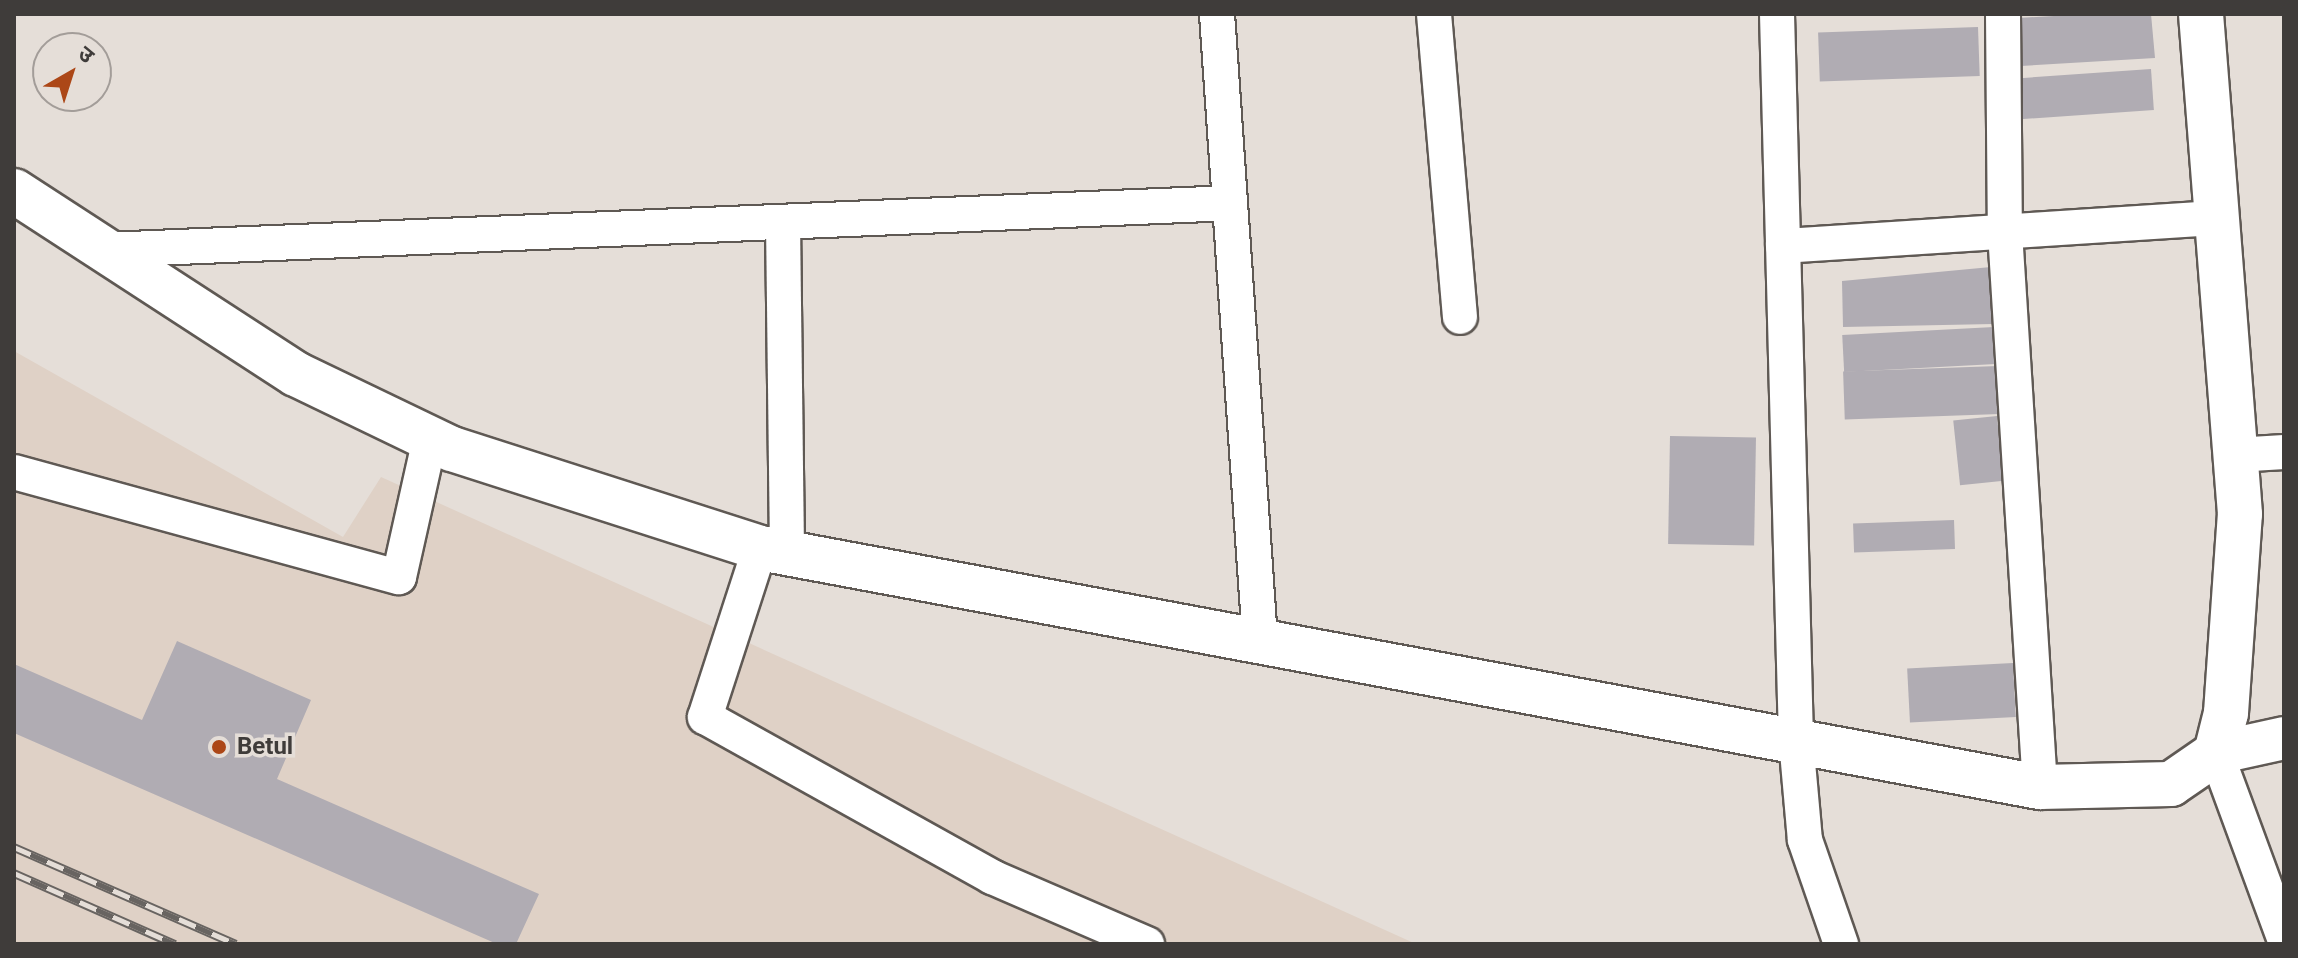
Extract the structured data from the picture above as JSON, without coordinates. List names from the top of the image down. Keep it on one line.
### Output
{"places":["Betul"],"north":"top right"}
